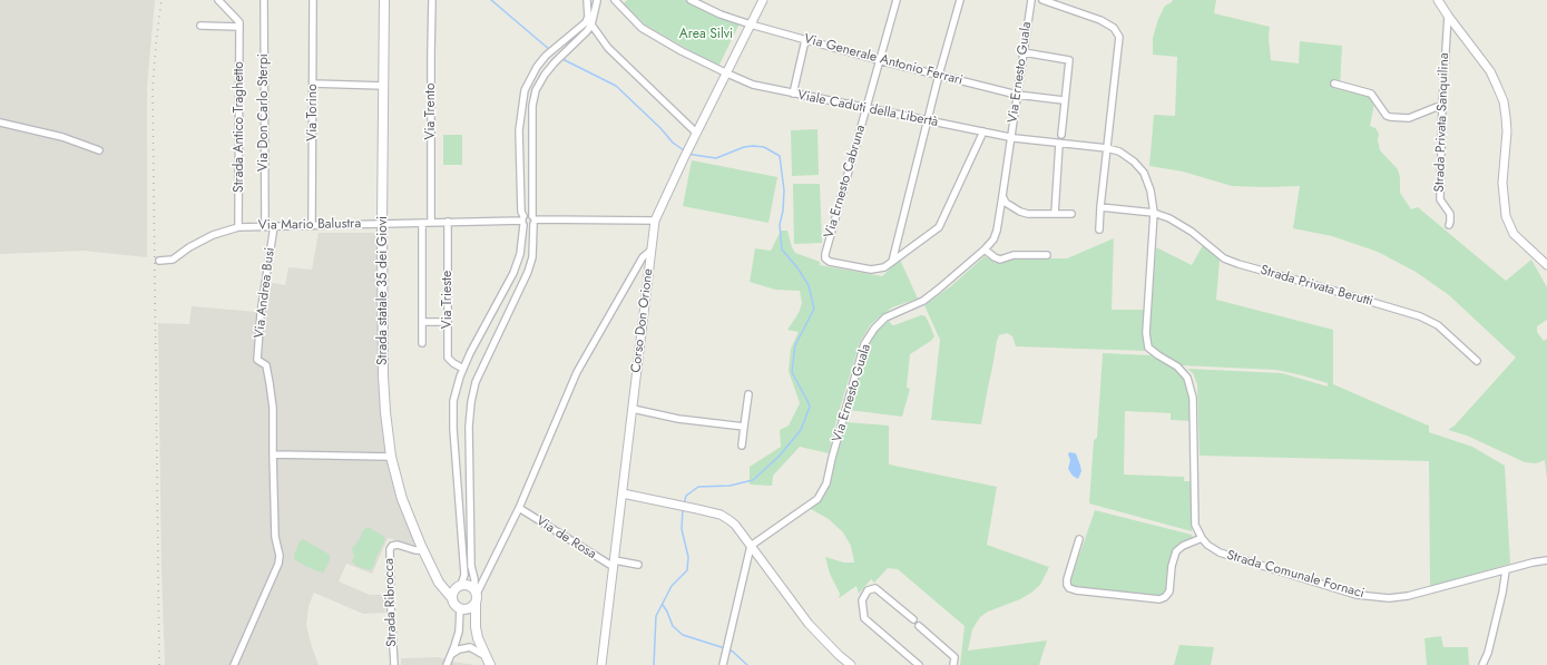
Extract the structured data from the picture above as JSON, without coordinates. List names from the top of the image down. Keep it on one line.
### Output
{"streets":{"main road":["Strada statale 35 dei Giovi"],"street":["Via Generale Antonio Ferrari","Via Ernesto Guala","Viale Caduti della Libertà","Via Trento","Via Don Carlo Sterpi","Via Torino","Strada Privata Sanquilina","Strada Antico Traghetto","Via Ernesto Cabruna","Via Mario Balustra","Strada Privata Berutti","Via Andrea Busi","Via Trieste","Corso Don Orione","Via de Rosa","Strada Comunale Fornaci","Strada Ribrocca"]},"crossings":[["Via Generale Antonio Ferrari","Via Ernesto Guala"],["Via Generale Antonio Ferrari","Via Ernesto Cabruna"],["Via Generale Antonio Ferrari","Corso Don Orione"],["Via Ernesto Guala","Viale Caduti della Libertà"],["Viale Caduti della Libertà","Via Ernesto Cabruna"],["Viale Caduti della Libertà","Corso Don Orione"],["Via Trento","Via Mario Balustra"],["Via Don Carlo Sterpi","Via Mario Balustra"],["Via Torino","Via Mario Balustra"],["Strada Antico Traghetto","Via Mario Balustra"],["Via Mario Balustra","Strada statale 35 dei Giovi"],["Via Mario Balustra","Via Andrea Busi"],["Via Mario Balustra","Via Trieste"],["Strada statale 35 dei Giovi","Strada Ribrocca"],["Corso Don Orione","Via de Rosa"]],"parks":["Area Silvi"]}
